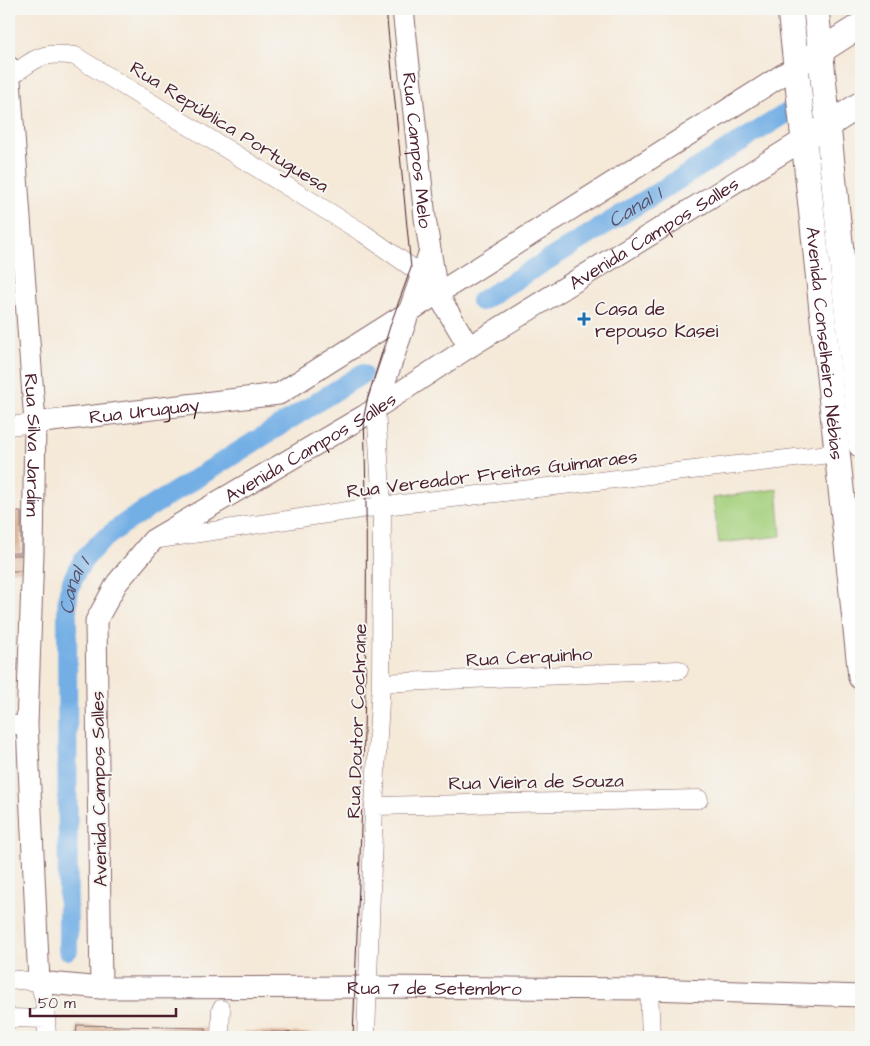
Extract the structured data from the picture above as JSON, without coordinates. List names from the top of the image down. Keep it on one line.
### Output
{"streets":{"main road":["Avenida Campos Salles","Avenida Conselheiro Nébias"],"street":["Rua República Portuguesa","Rua Campos Melo","Rua Uruguay","Rua Silva Jardim","Rua Vereador Freitas Guimaraes","Rua Cerquinho","Rua Doutor Cochrane","Rua Vieira de Souza","Rua 7 de Setembro"]},"crossings":[["Rua República Portuguesa","Rua Silva Jardim"],["Avenida Campos Salles","Avenida Conselheiro Nébias"],["Avenida Campos Salles","Rua Vereador Freitas Guimaraes"],["Avenida Campos Salles","Rua Doutor Cochrane"],["Avenida Campos Salles","Rua 7 de Setembro"],["Avenida Conselheiro Nébias","Rua Vereador Freitas Guimaraes"],["Rua Uruguay","Rua Silva Jardim"],["Rua Silva Jardim","Rua 7 de Setembro"],["Rua Vereador Freitas Guimaraes","Rua Doutor Cochrane"],["Rua Cerquinho","Rua Doutor Cochrane"],["Rua Doutor Cochrane","Rua Vieira de Souza"],["Rua Doutor Cochrane","Rua 7 de Setembro"]],"water":["Canal 1"],"places":{"health":["Casa de repouso Kasei"]},"scale_bar":"50 m"}
